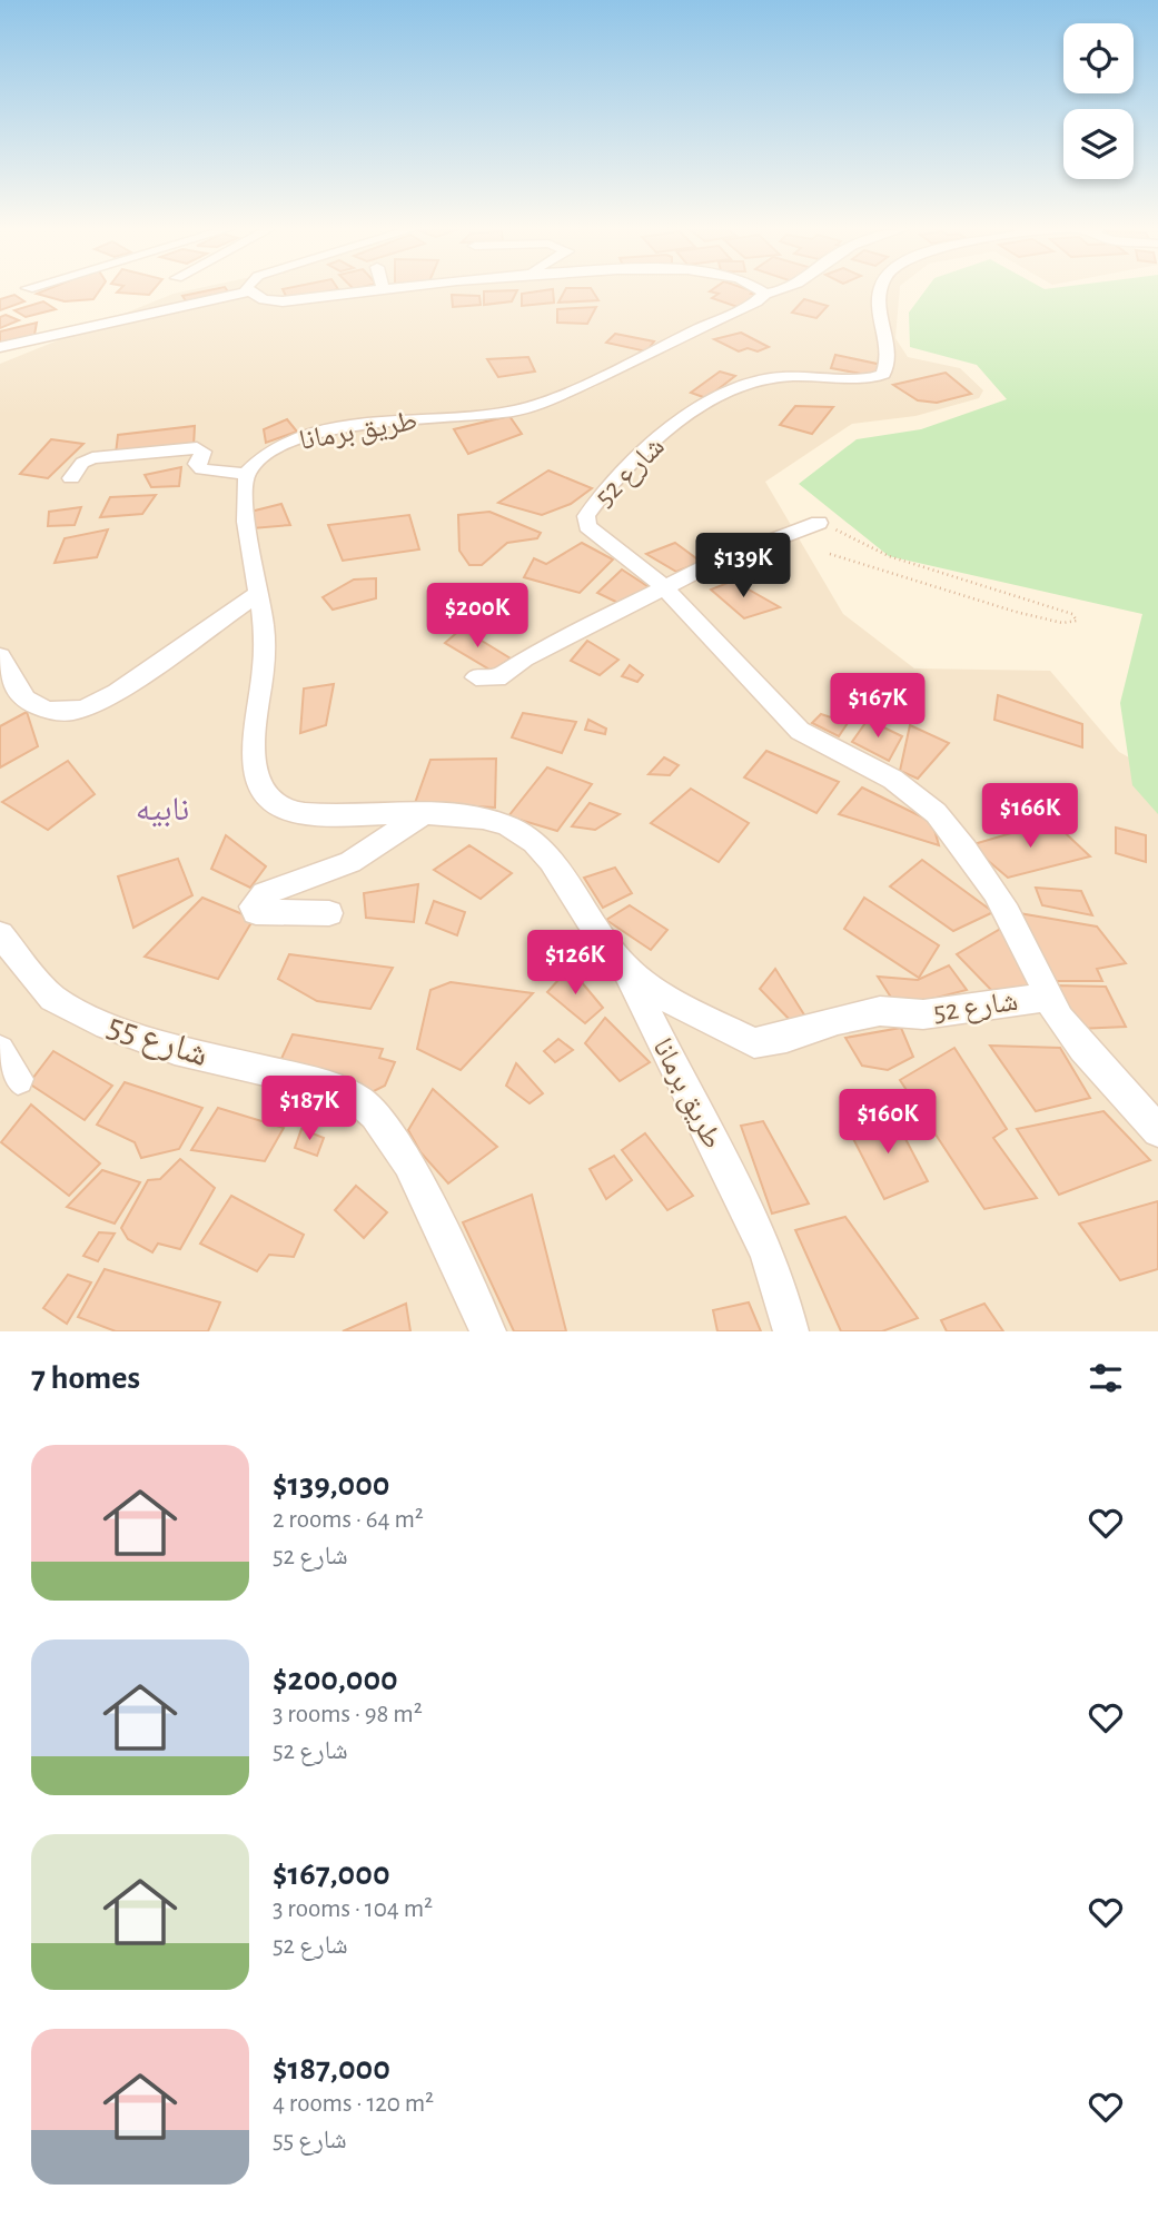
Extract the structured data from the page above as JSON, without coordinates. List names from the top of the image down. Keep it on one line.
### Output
{"streets":{"street":["طريق برمانا","شارع 52","شارع 55"]},"crossings":[["طريق برمانا","شارع 52"]],"districts":["نابيه"],"page":{"price":["$139K","$200K","$167K","$166K","$126K","$187K","$160K"],"heading":"7 homes","list":[{"name":"$139,000","note":"2 rooms · 64 m² · شارع 52"},{"name":"$200,000","note":"3 rooms · 98 m² · شارع 52"},{"name":"$167,000","note":"3 rooms · 104 m² · شارع 52"},{"name":"$187,000","note":"4 rooms · 120 m² · شارع 55"}]}}
